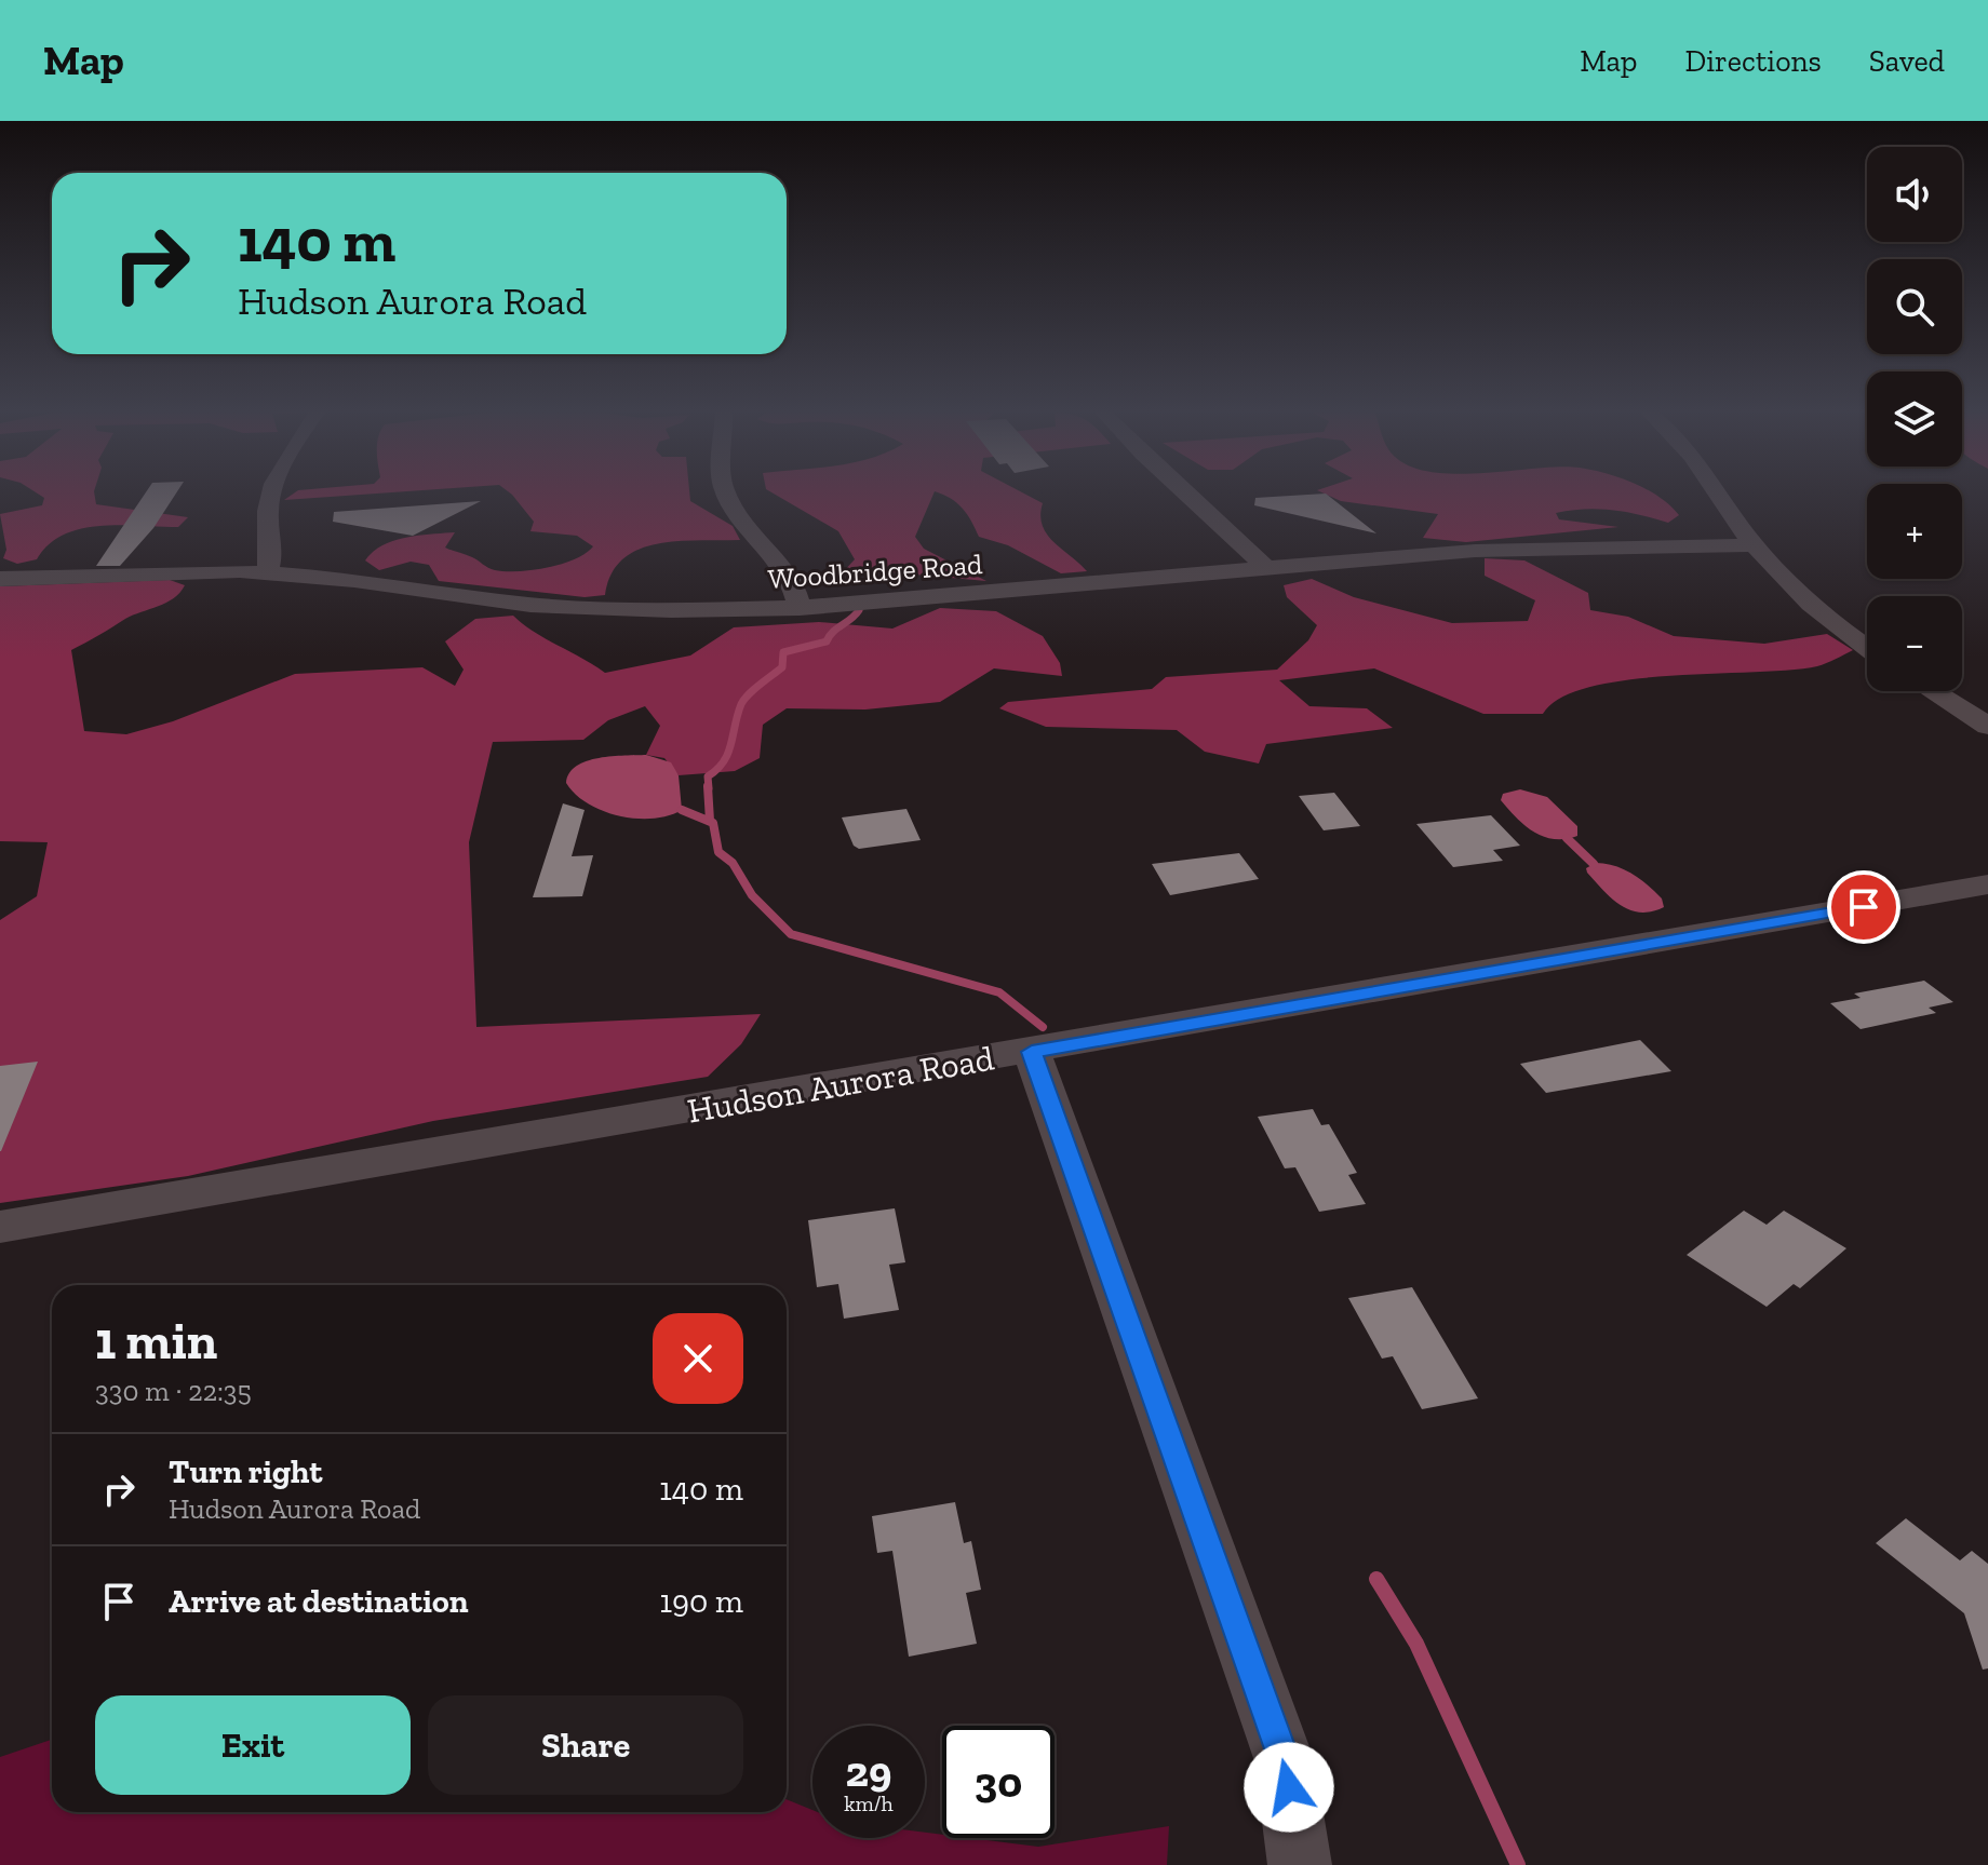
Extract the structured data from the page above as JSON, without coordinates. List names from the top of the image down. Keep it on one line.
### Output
{"streets":{"street":["Woodbridge Road","Hudson Aurora Road"]},"page":{"header":"Map","nav":["Map","Directions","Saved"],"map_buttons":["+","−"],"turn":["140 m","Hudson Aurora Road"],"heading":["1 min","330 m · 22:35"],"list":[{"name":"Turn right","note":"Hudson Aurora Road","value":"140 m"},{"name":"Arrive at destination","value":"190 m"}],"buttons":["Exit","Share"],"speed":"29 km/h","limit":"30"}}
